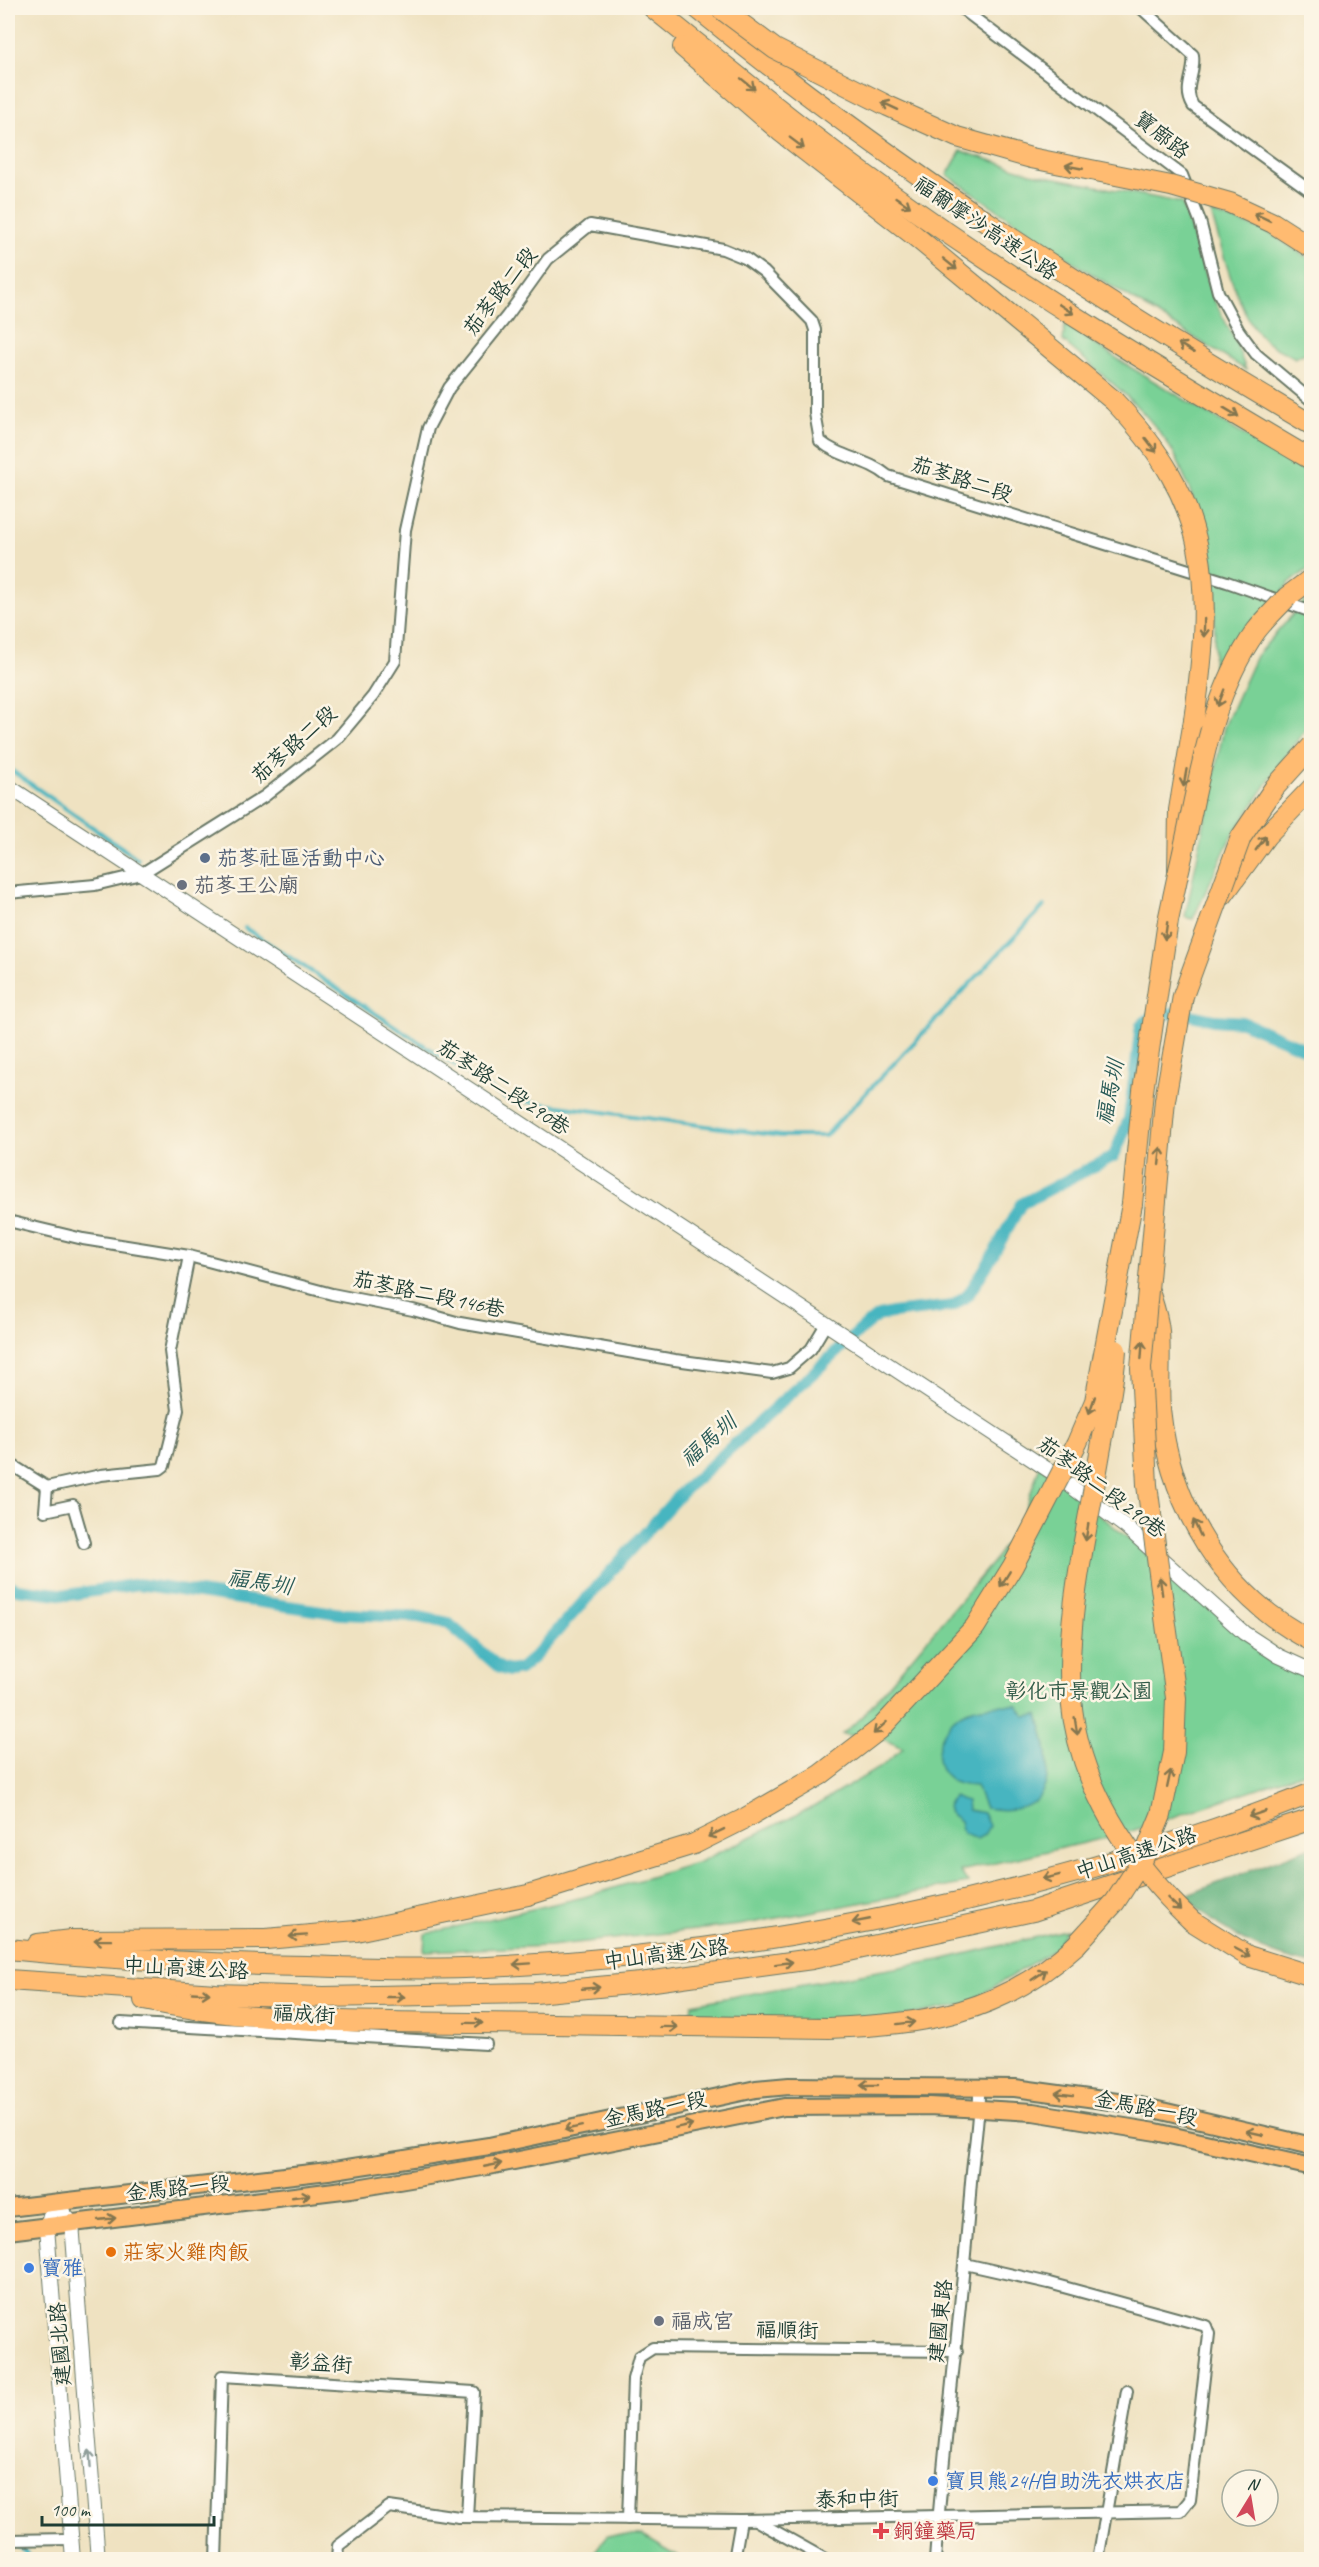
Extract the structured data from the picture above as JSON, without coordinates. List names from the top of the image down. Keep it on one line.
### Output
{"streets":{"highway":["福爾摩沙高速公路","中山高速公路"],"main road":["金馬路一段"],"street":["寶廍路","茄苳路二段","茄苳路二段290巷","茄苳路二段146巷","福成街","建國東路","福順街","建國北路","彰益街","泰和中街"]},"crossings":[["茄苳路二段","茄苳路二段290巷"],["茄苳路二段290巷","茄苳路二段146巷"],["金馬路一段","建國東路"],["金馬路一段","建國北路"],["建國東路","福順街"],["建國東路","泰和中街"],["福順街","泰和中街"],["彰益街","泰和中街"]],"water":["福馬圳"],"parks":["彰化市景觀公園"],"places":{"other":["茄苳社區活動中心","茄苳王公廟","莊家火雞肉飯","寶雅","福成宮","寶貝熊24H自助洗衣烘衣店"],"health":["銅鐘藥局"]},"scale_bar":"100 m","north":"top"}
